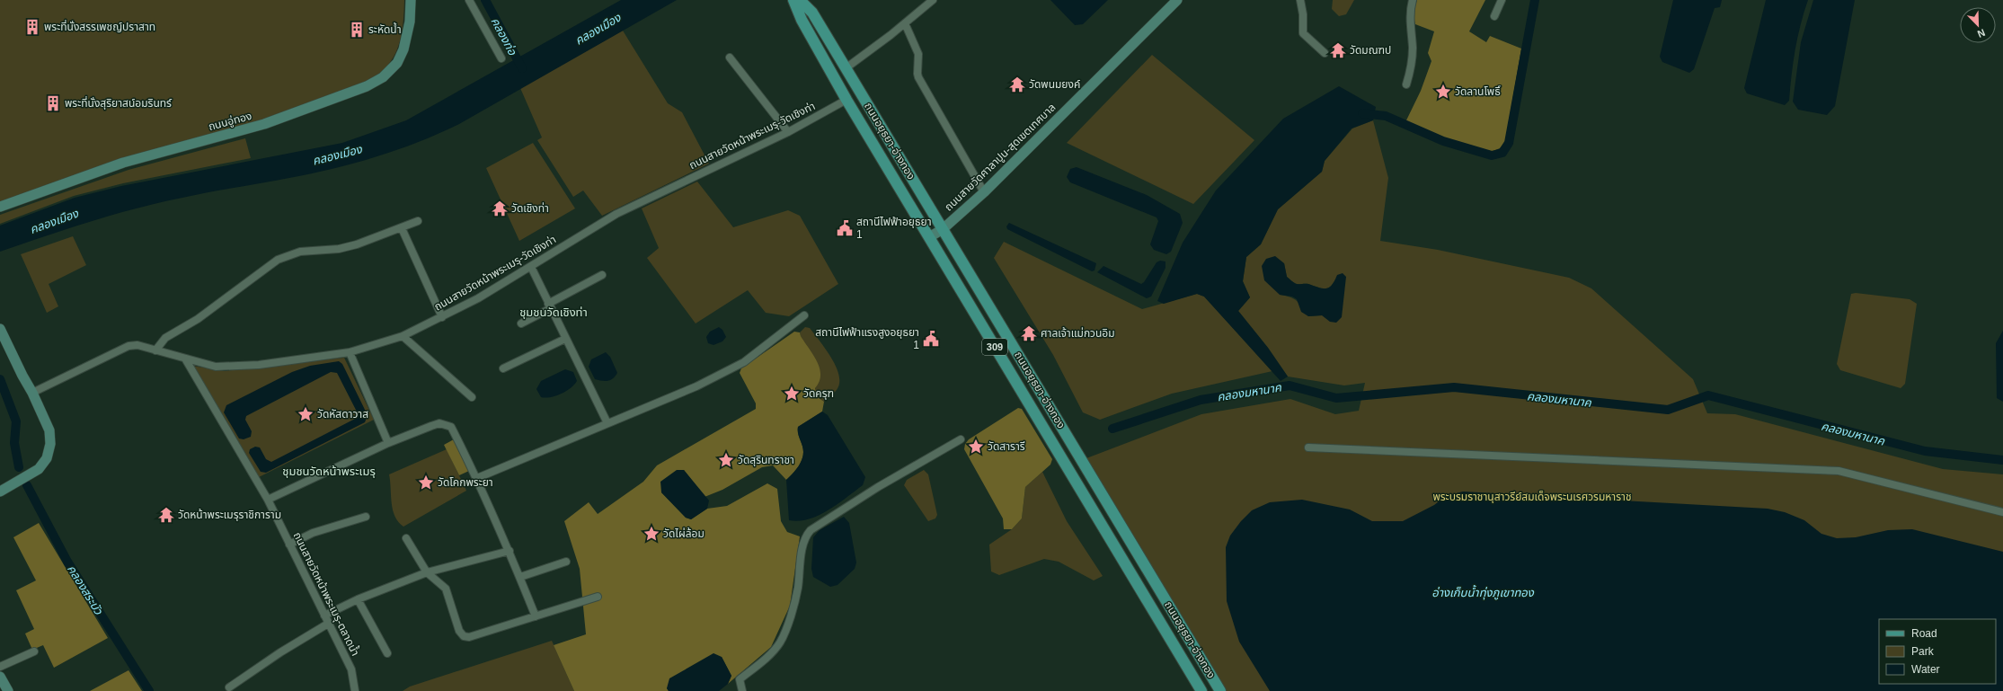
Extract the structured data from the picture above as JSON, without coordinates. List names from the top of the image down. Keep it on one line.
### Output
{"streets":{"main road":["ถนนอยุธยา-อ่างทอง","309"],"street":["ถนนอู่ทอง","ถนนสายวัดหน้าพระเมรุ-วัดเชิงท่า","ถนนสายวัดศาลาปูน-สุดเขตเทศบาล","ถนนสายวัดหน้าพระเมรุ-ตลาดน้ำ"]},"crossings":[["ถนนสายวัดหน้าพระเมรุ-วัดเชิงท่า","ถนนอยุธยา-อ่างทอง"],["ถนนสายวัดหน้าพระเมรุ-วัดเชิงท่า","ถนนสายวัดหน้าพระเมรุ-ตลาดน้ำ"],["ถนนอยุธยา-อ่างทอง","ถนนสายวัดศาลาปูน-สุดเขตเทศบาล"]],"districts":["ชุมชนวัดเชิงท่า","ชุมชนวัดหน้าพระเมรุ"],"water":["คลองเมือง","คลองท่อ","คลองมหานาค","คลองสระบัว","อ่างเก็บน้ำทุ่งภูเขาทอง"],"parks":["พระบรมราชานุสาวรีย์สมเด็จพระนเรศวรมหาราช"],"places":{"building":["พระที่นั่งสรรเพชญ์ปราสาท","ระหัดน้ำ","พระที่นั่งสุริยาสน์อมรินทร์"],"temple":["วัดมณฑป","วัดพนมยงค์","วัดเชิงท่า","ศาลเจ้าแม่กวนอิม","วัดหน้าพระเมรุราชิการาม"],"place":["วัดลานโพธิ์","วัดครุฑ","วัดหัสดาวาส","วัดสารารี","วัดสุรินทราชา","วัดโคกพระยา","วัดไผ่ล้อม"],"public building":["สถานีไฟฟ้าอยุธยา 1","สถานีไฟฟ้าแรงสูงอยุธยา 1"]},"legend":["Road","Park","Water"],"north":"bottom right"}
